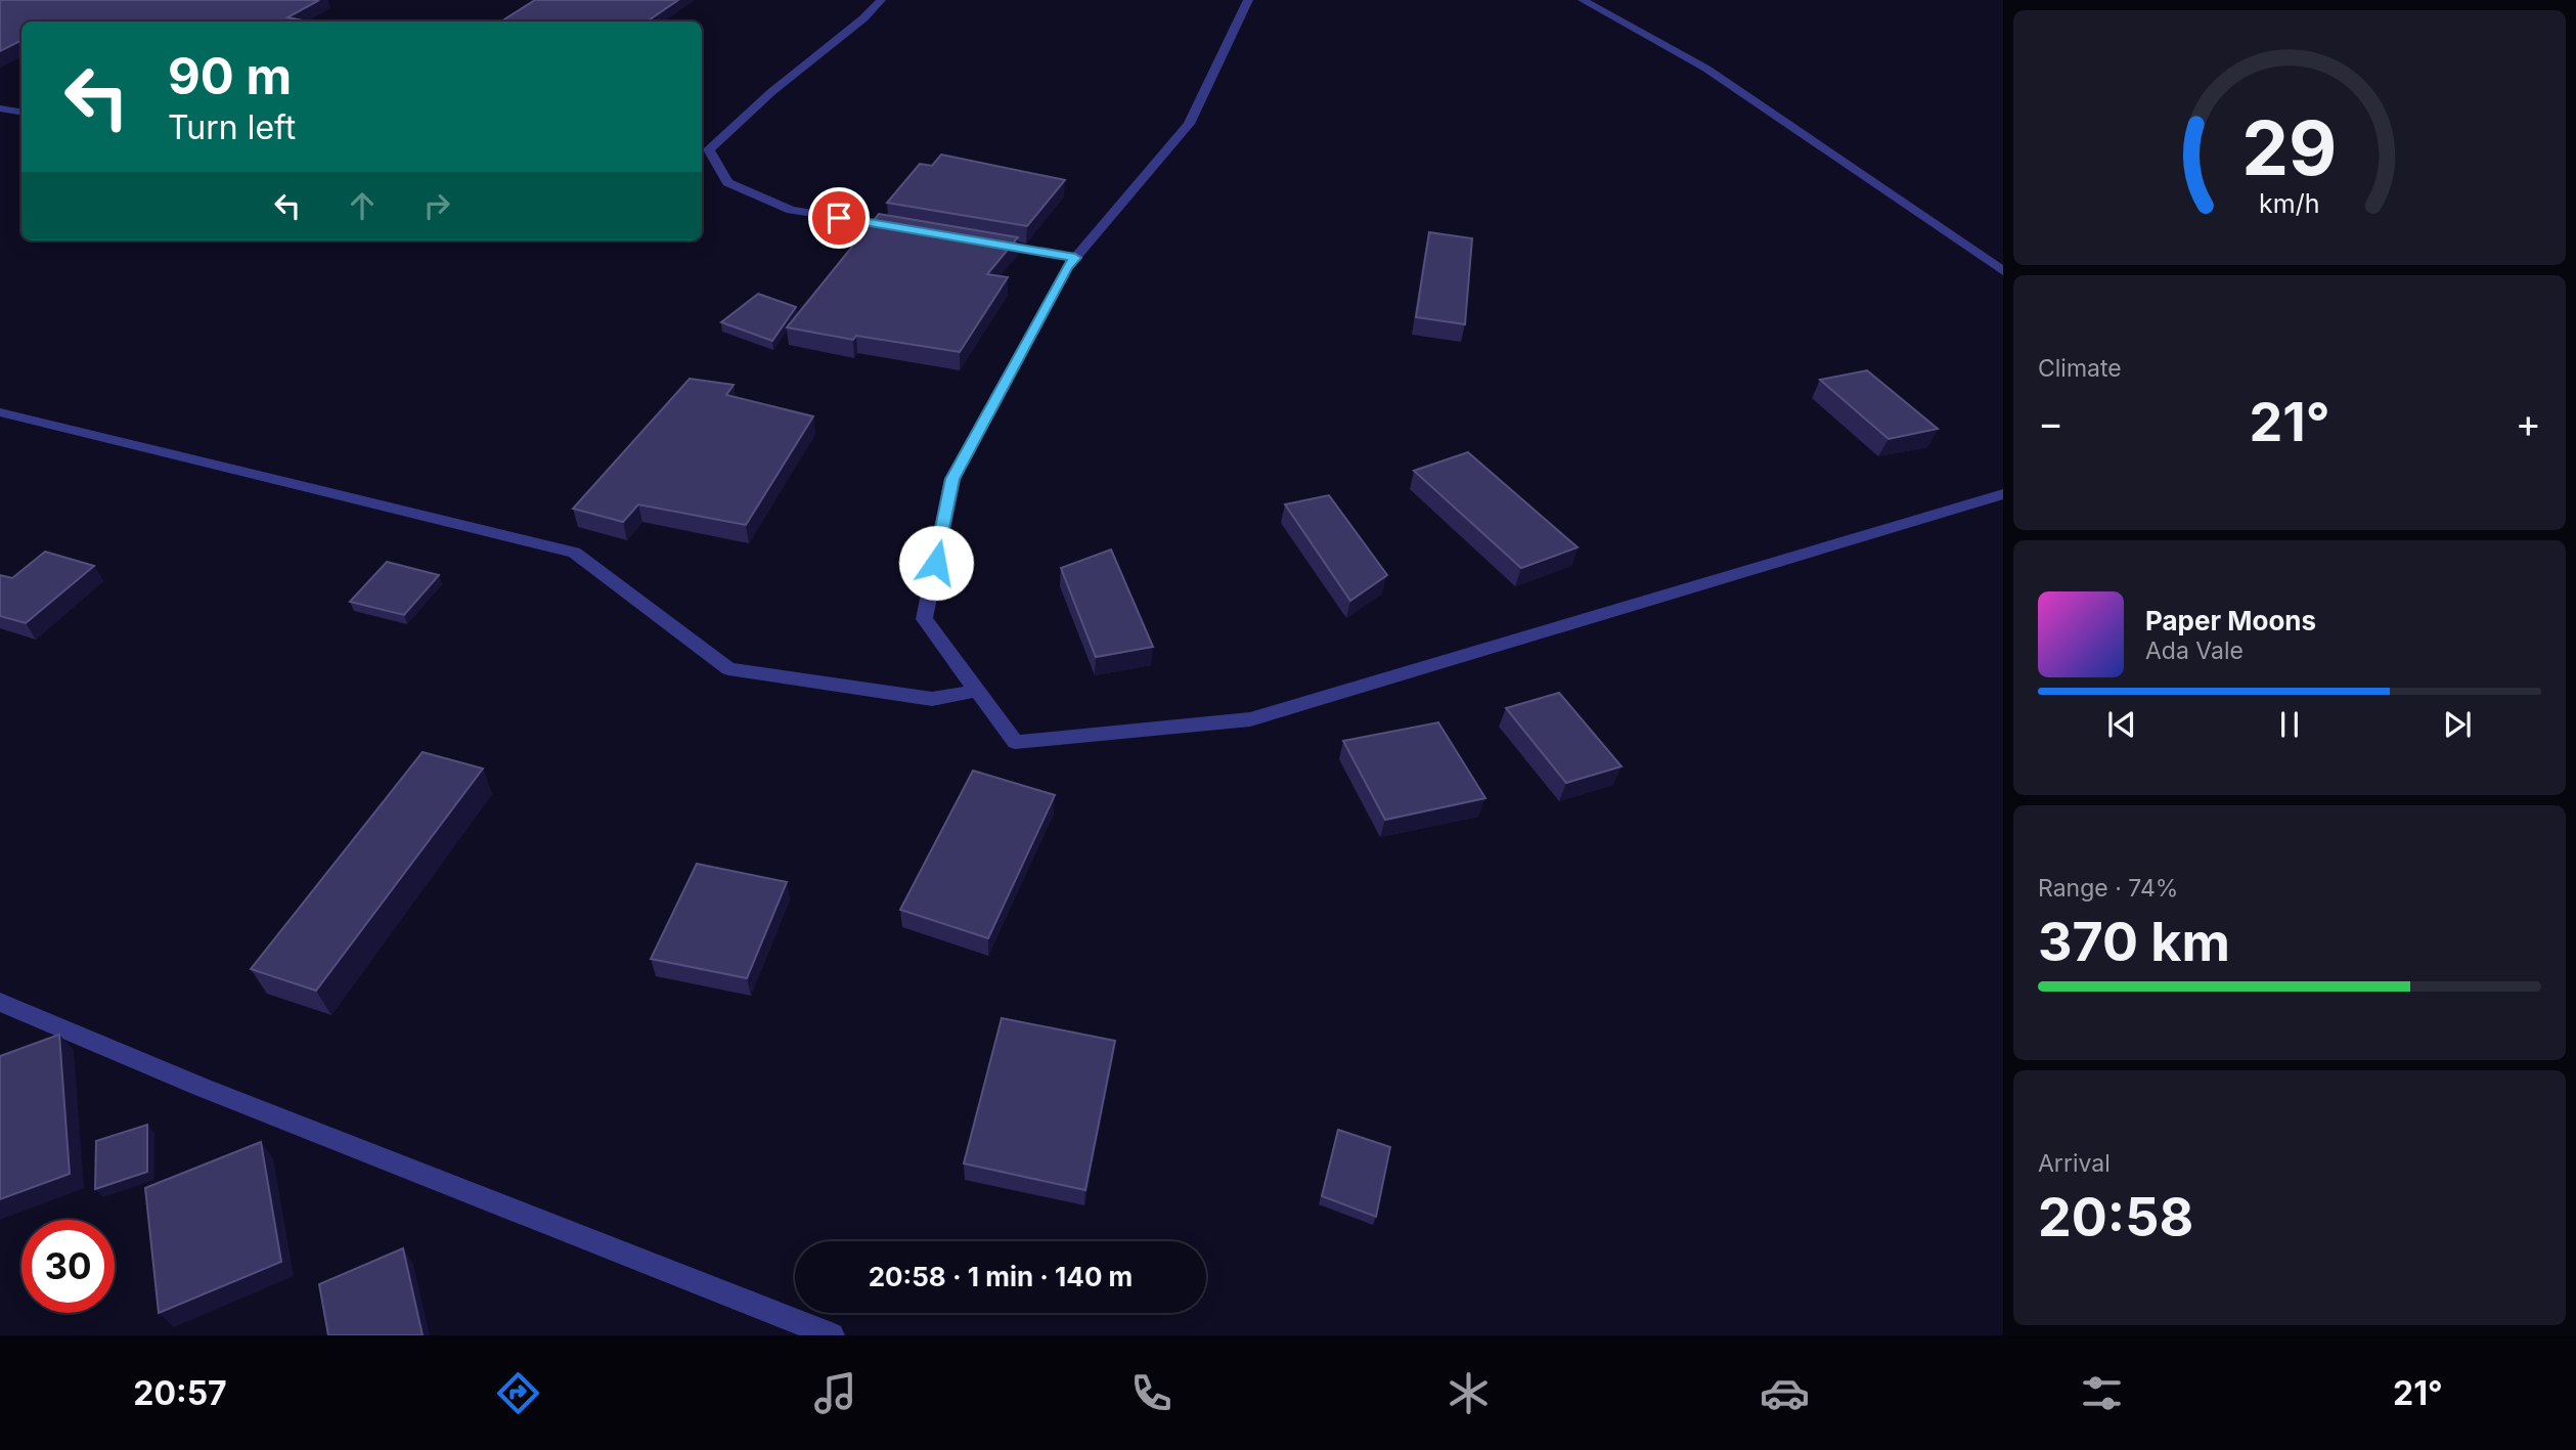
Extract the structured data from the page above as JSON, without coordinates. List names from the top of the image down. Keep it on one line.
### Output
{"page":{"turn":["90 m","Turn left"],"tile":["Climate",["Range · 74%","370 km"],["Arrival","20:58"]],"heat":["−","21°","+"],"song":["Paper Moons","Ada Vale"],"limit":"30","trip":"20:58 · 1 min · 140 m","tabs":["20:57","21°"],"gauge":["29","km/h"]}}
